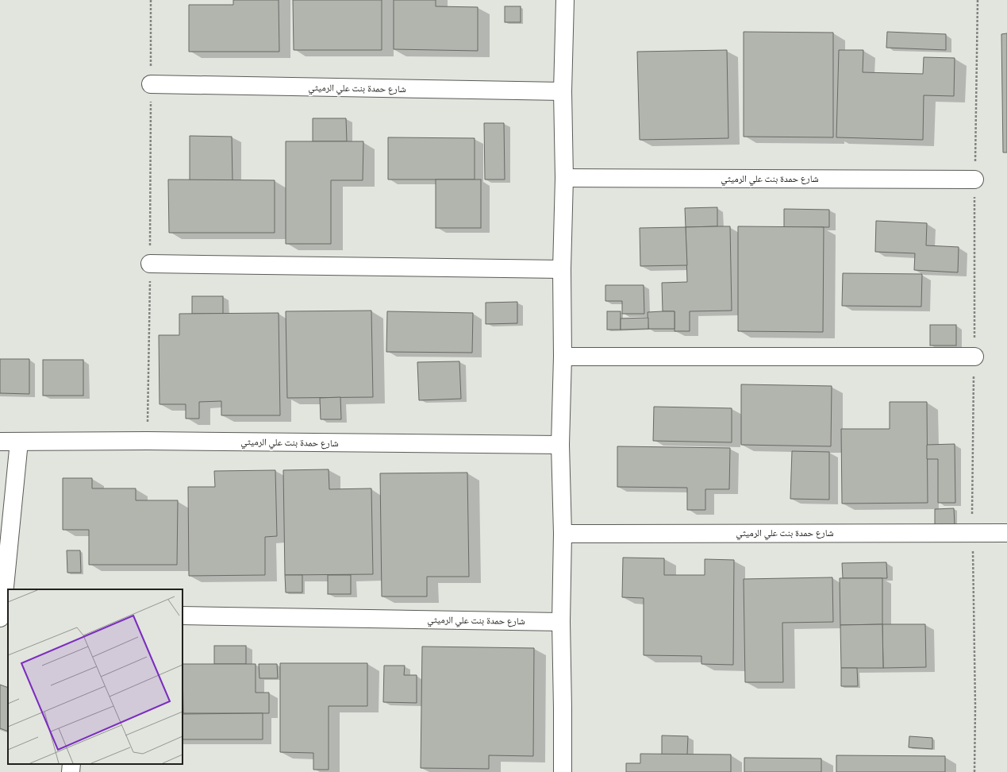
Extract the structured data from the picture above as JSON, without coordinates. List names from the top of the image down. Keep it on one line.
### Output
{"streets":{"street":["شارع حمدة بنت علي الرميثي"]}}
